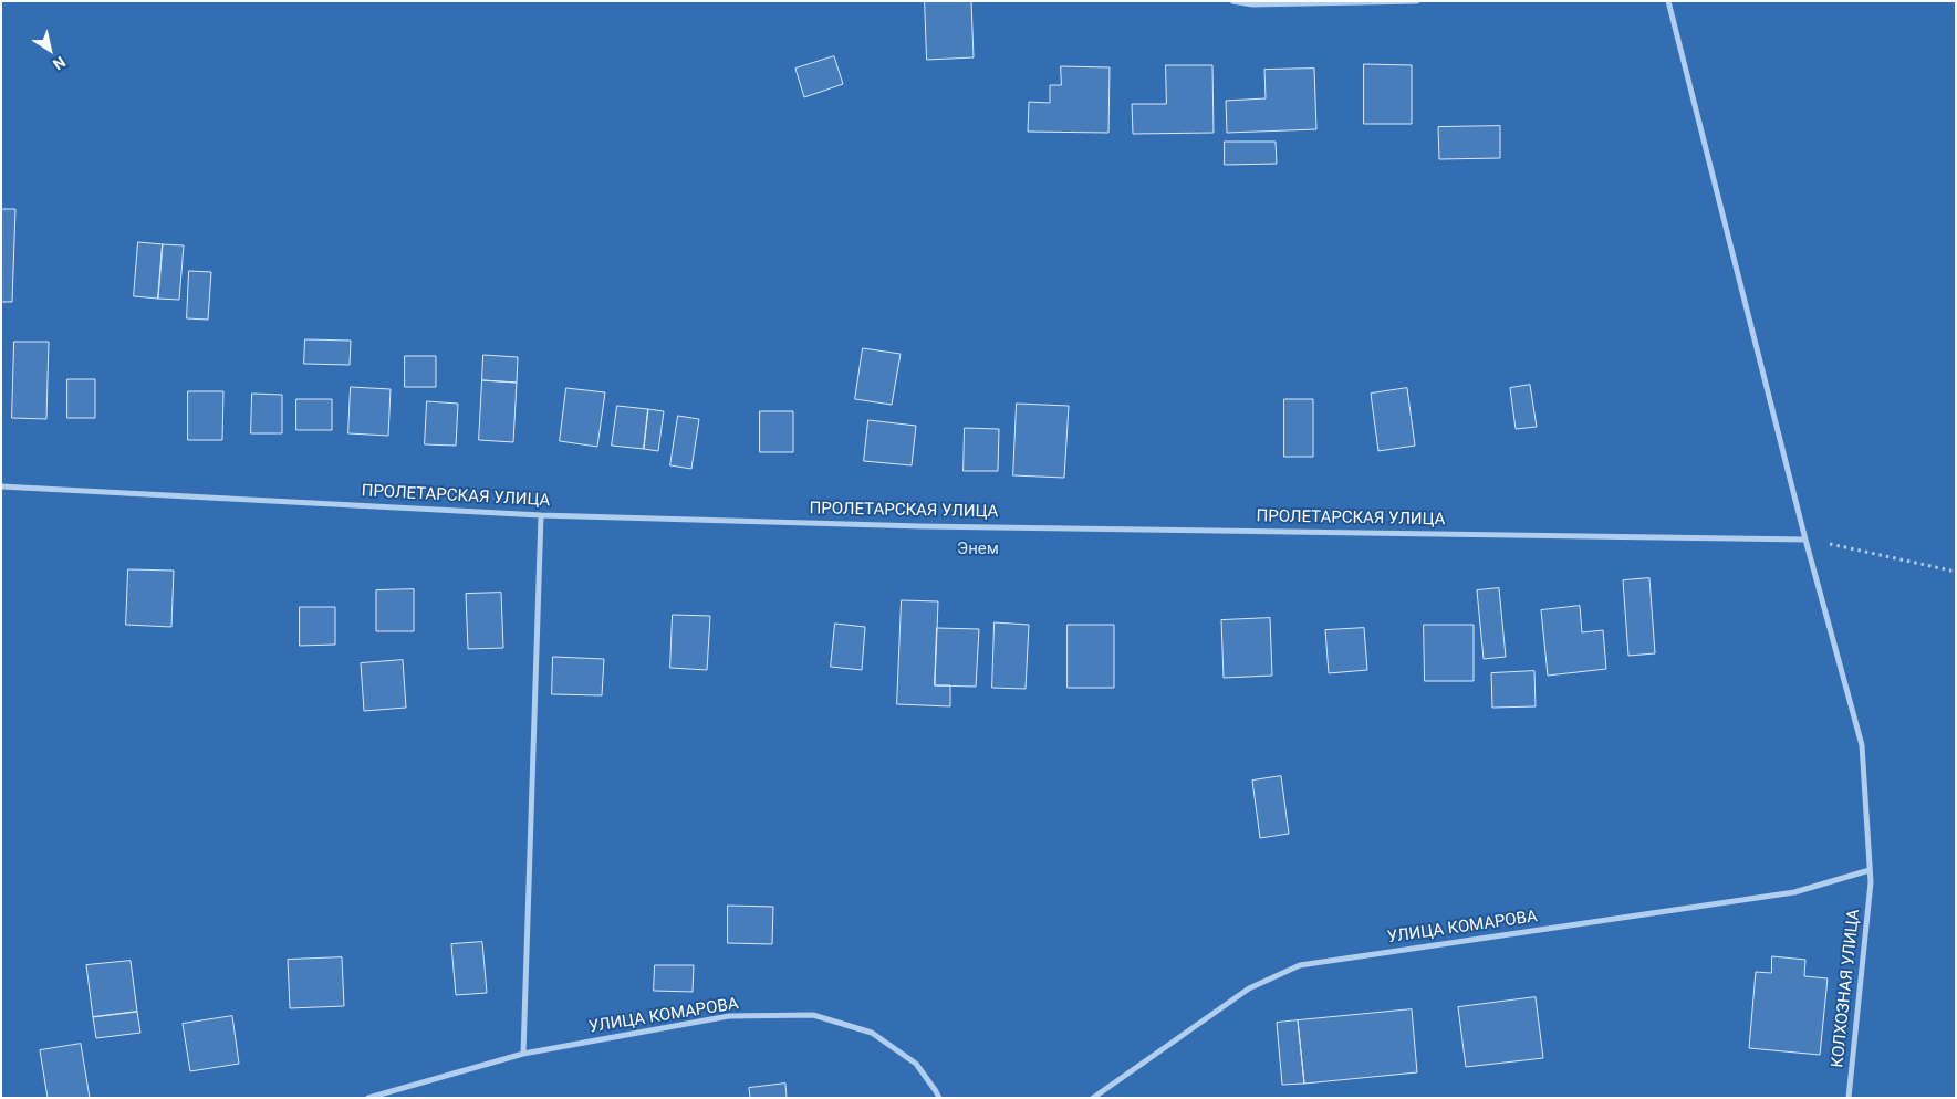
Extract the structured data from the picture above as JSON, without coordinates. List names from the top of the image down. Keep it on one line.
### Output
{"streets":{"street":["ПРОЛЕТАРСКАЯ УЛИЦА","УЛИЦА КОМАРОВА","КОЛХОЗНАЯ УЛИЦА"]},"crossings":[["ПРОЛЕТАРСКАЯ УЛИЦА","КОЛХОЗНАЯ УЛИЦА"],["УЛИЦА КОМАРОВА","КОЛХОЗНАЯ УЛИЦА"]],"parks":["Энем"],"north":"bottom right"}
